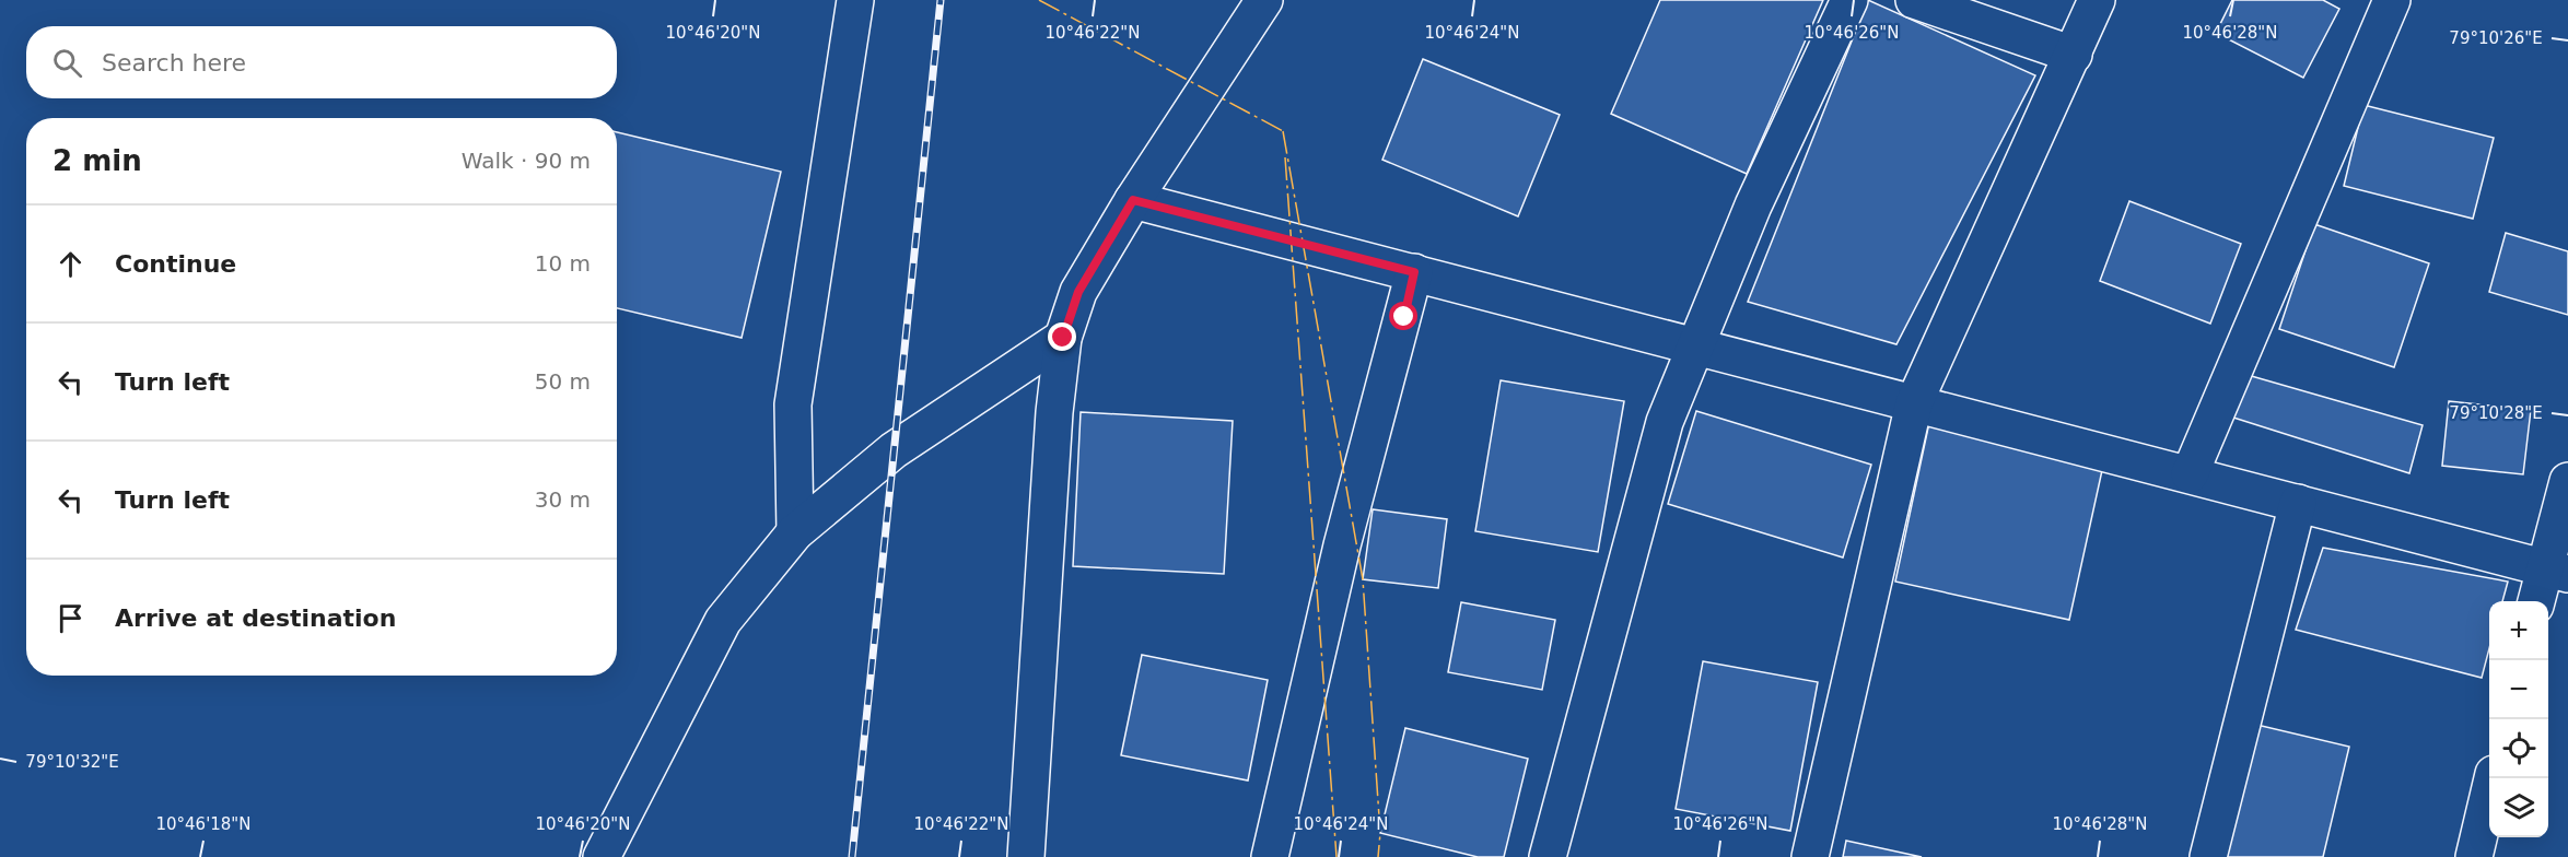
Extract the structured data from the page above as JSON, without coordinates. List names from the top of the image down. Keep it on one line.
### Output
{"page":{"search":"Search here","heading":["2 min","Walk · 90 m"],"list":[["Continue","10 m"],["Turn left","50 m"],["Turn left","30 m"],"Arrive at destination"],"map_buttons":["+","−"]},"coordinates":["10°46'28\"N","10°46'20\"N","10°46'22\"N","10°46'24\"N","10°46'26\"N","79°10'26\"E","79°10'28\"E","79°10'32\"E","10°46'18\"N"]}
